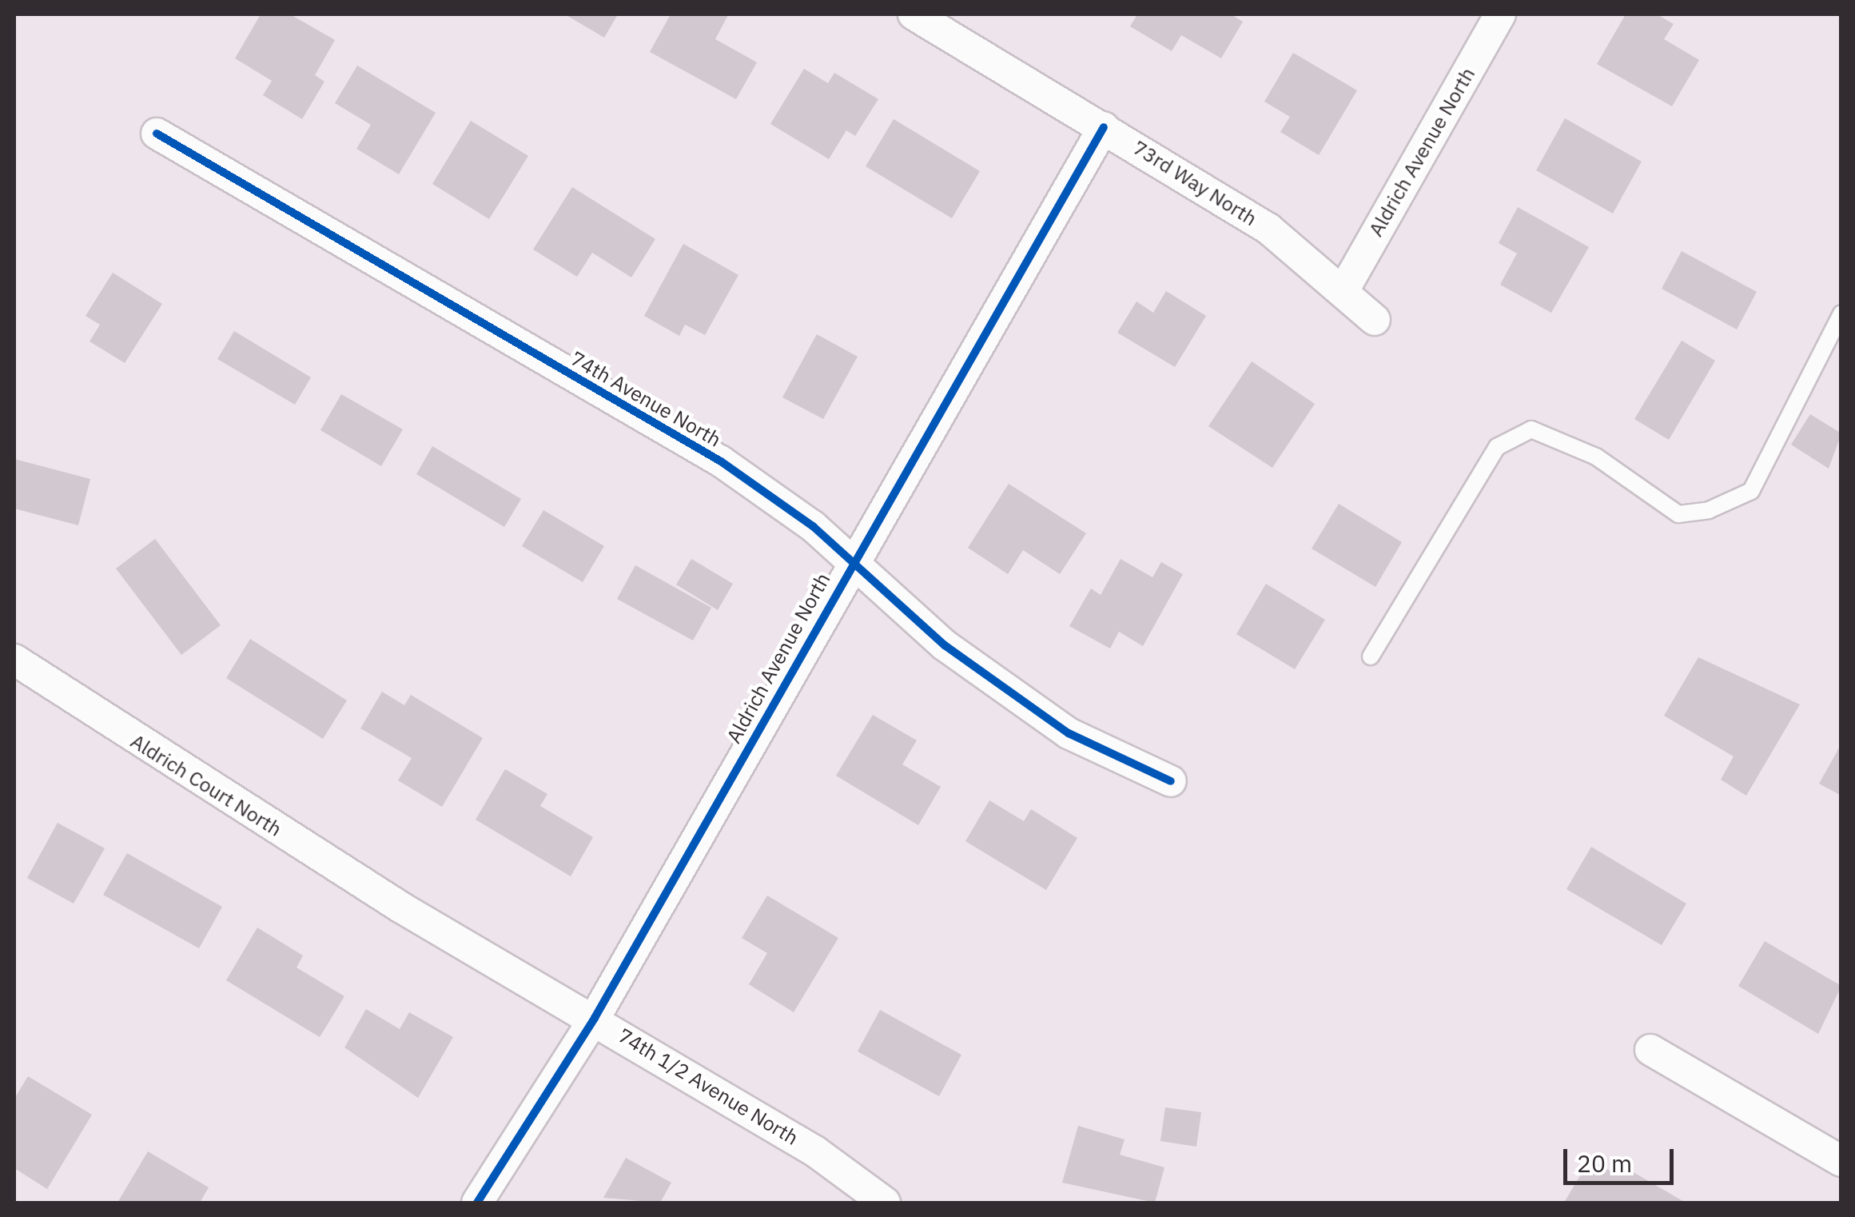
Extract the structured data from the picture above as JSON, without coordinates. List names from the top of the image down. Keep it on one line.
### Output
{"streets":{"street":["Aldrich Avenue North","73rd Way North","74th Avenue North","Aldrich Court North","74th 1/2 Avenue North"]},"crossings":[["Aldrich Avenue North","73rd Way North"],["Aldrich Avenue North","74th Avenue North"],["Aldrich Avenue North","74th 1/2 Avenue North"],["Aldrich Court North","74th 1/2 Avenue North"]],"scale_bar":"20 m"}
